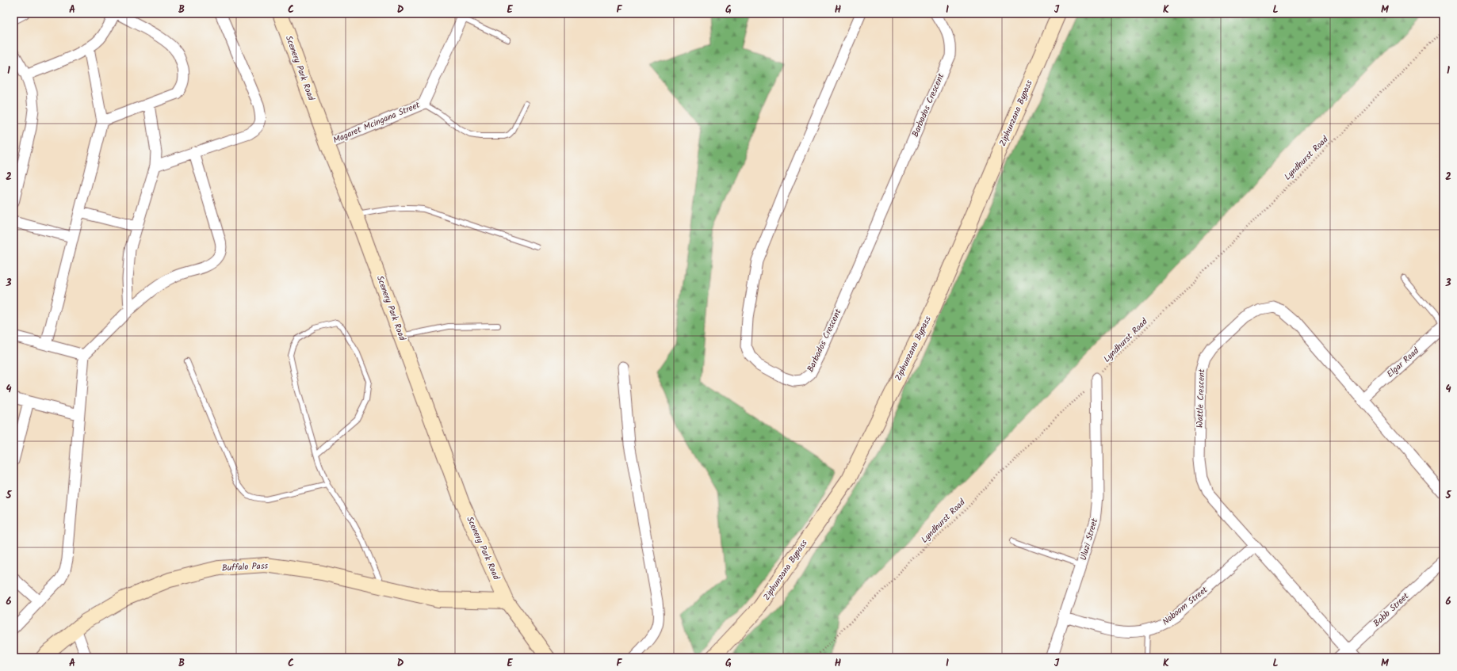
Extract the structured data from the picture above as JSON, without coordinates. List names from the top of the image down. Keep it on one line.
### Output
{"streets":{"main road":["Scenery Park Road","Ziphunzana Bypass","Buffalo Pass"],"street":["Barbados Crescent","Magaret Mcingana Street","Elgar Road","Wattle Crescent","Uluzi Street","Naboom Street","Babb Street"],"path":["Lyndhurst Road"]},"crossings":[["Scenery Park Road","Magaret Mcingana Street"],["Scenery Park Road","Buffalo Pass"],["Lyndhurst Road","Uluzi Street"],["Elgar Road","Wattle Crescent"],["Wattle Crescent","Naboom Street"],["Wattle Crescent","Babb Street"],["Uluzi Street","Naboom Street"]],"grid":{"columns":["A","B","C","D","E","F","G","H","I","J","K","L","M"],"rows":["1","2","3","4","5","6"]}}
